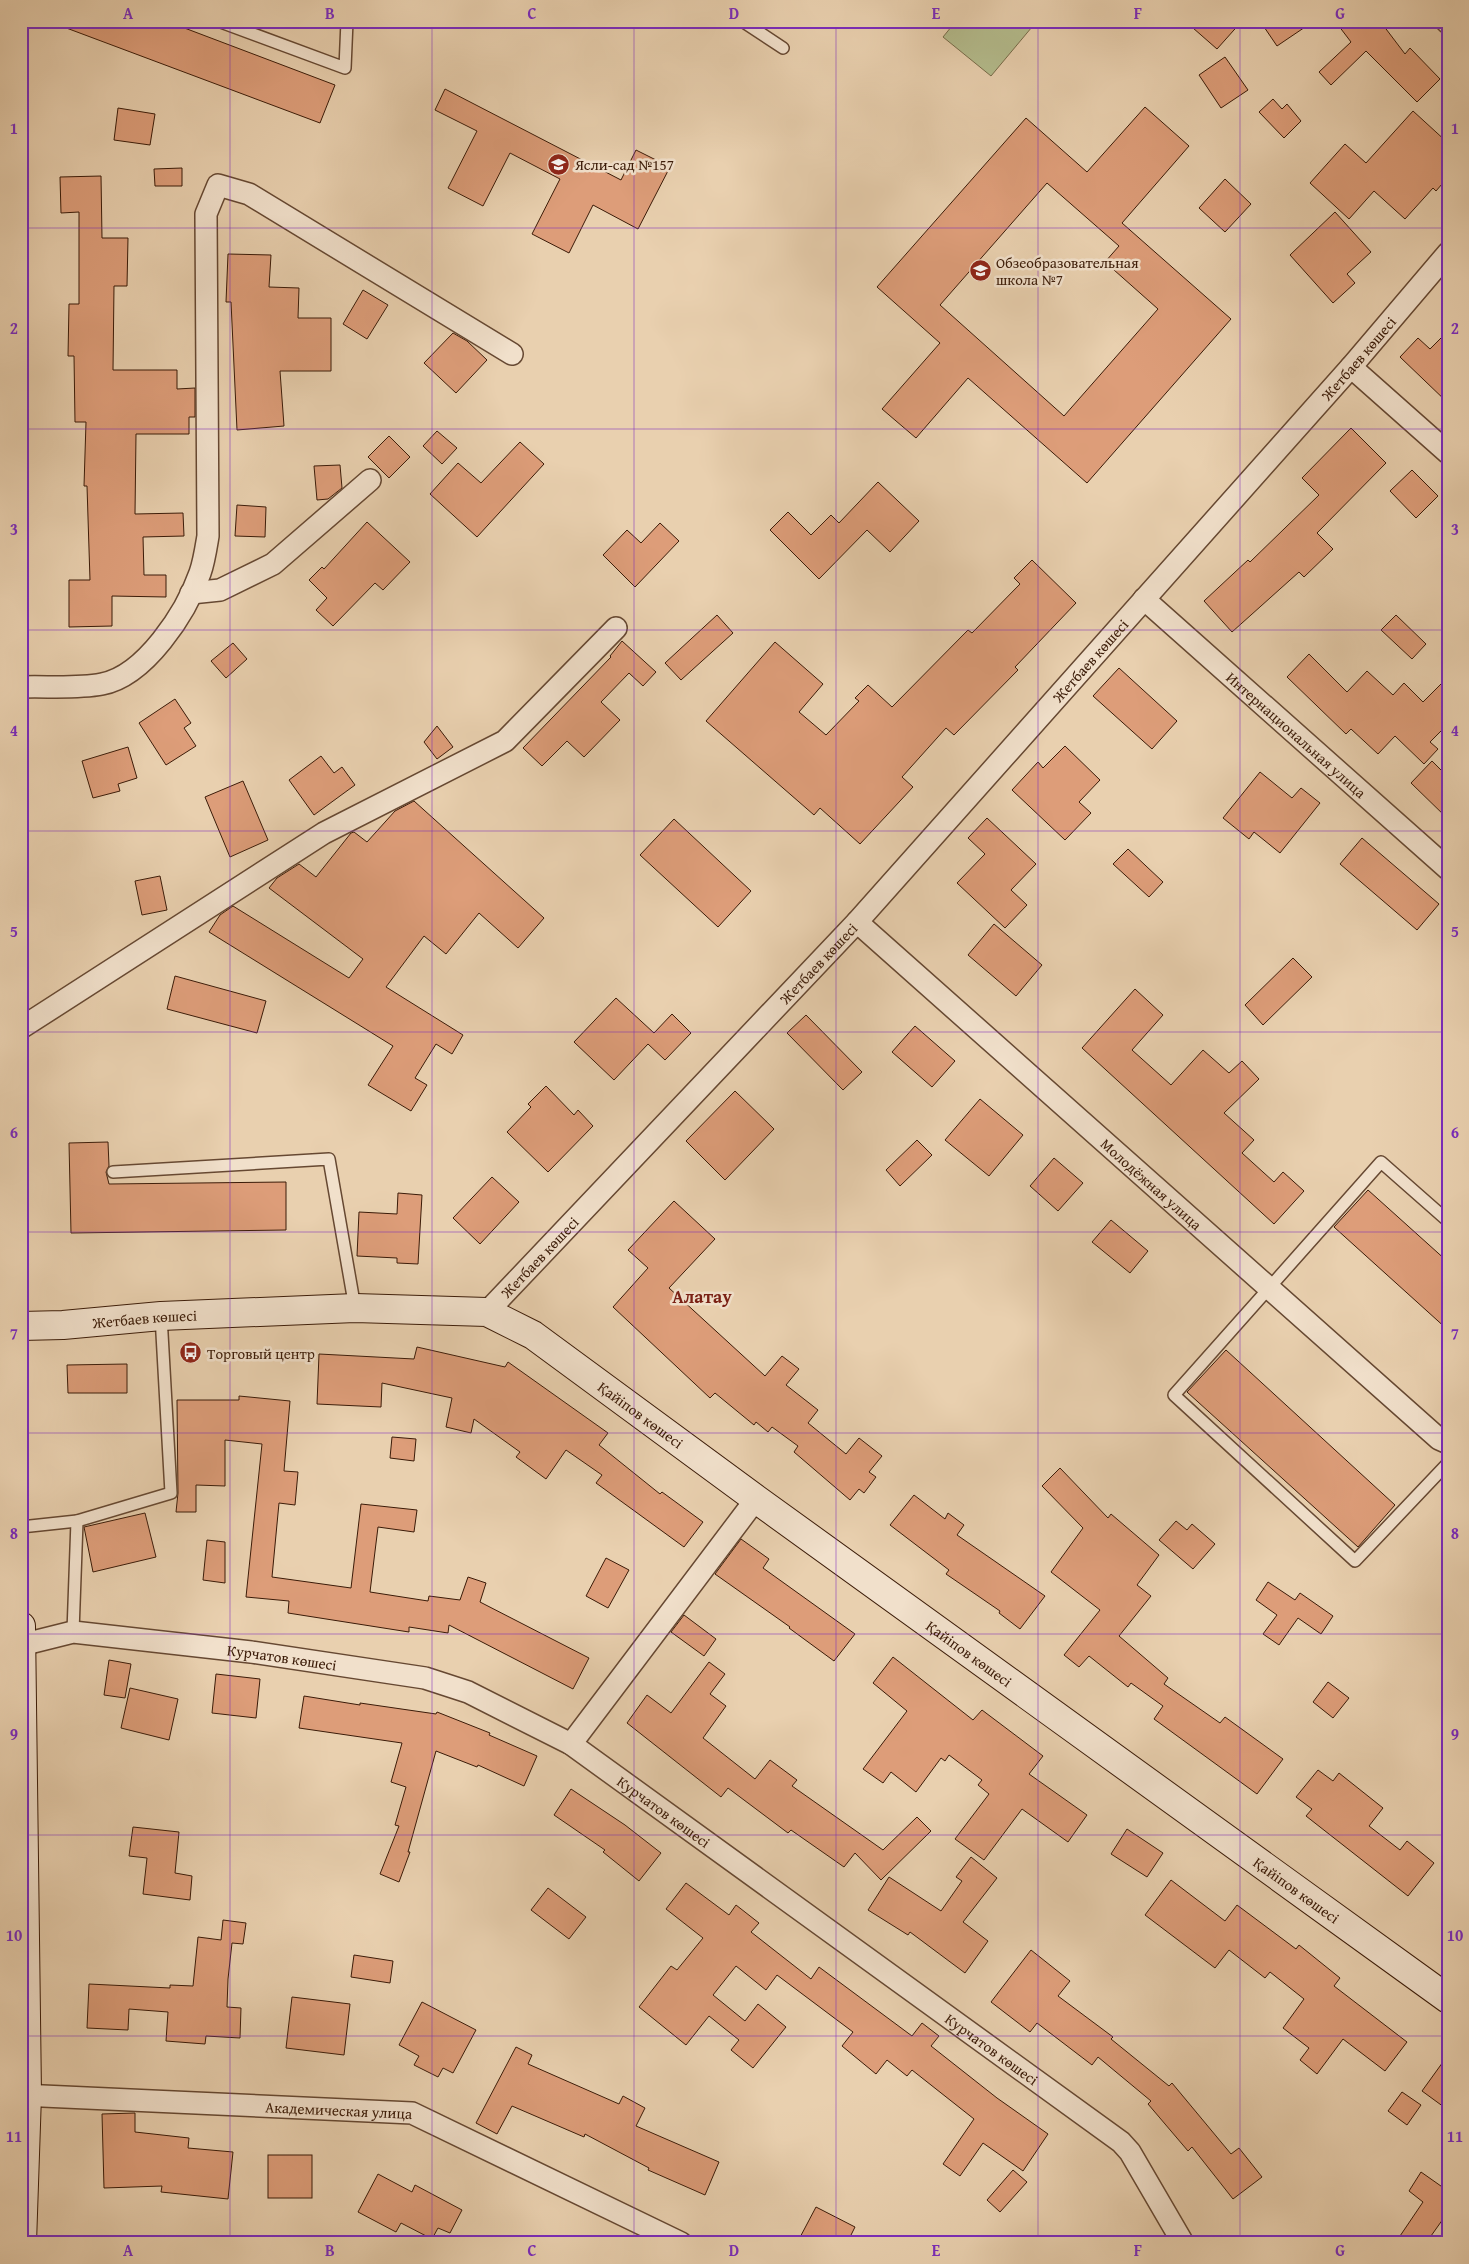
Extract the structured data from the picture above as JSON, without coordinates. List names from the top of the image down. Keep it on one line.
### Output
{"streets":{"street":["Жетбаев көшесі","Интернациональная улица","Молодёжная улица","Қайіпов көшесі","Курчатов көшесі","Академическая улица"]},"crossings":[["Жетбаев көшесі","Интернациональная улица"],["Жетбаев көшесі","Молодёжная улица"],["Жетбаев көшесі","Қайіпов көшесі"]],"districts":["Алатау"],"places":{"school or university":["Ясли-сад №157","Обзеобразовательная школа №7"],"bus stop":["Торговый центр"]},"grid":{"columns":["A","B","C","D","E","F","G"],"rows":["1","2","3","4","5","6","7","8","9","10","11"]}}
